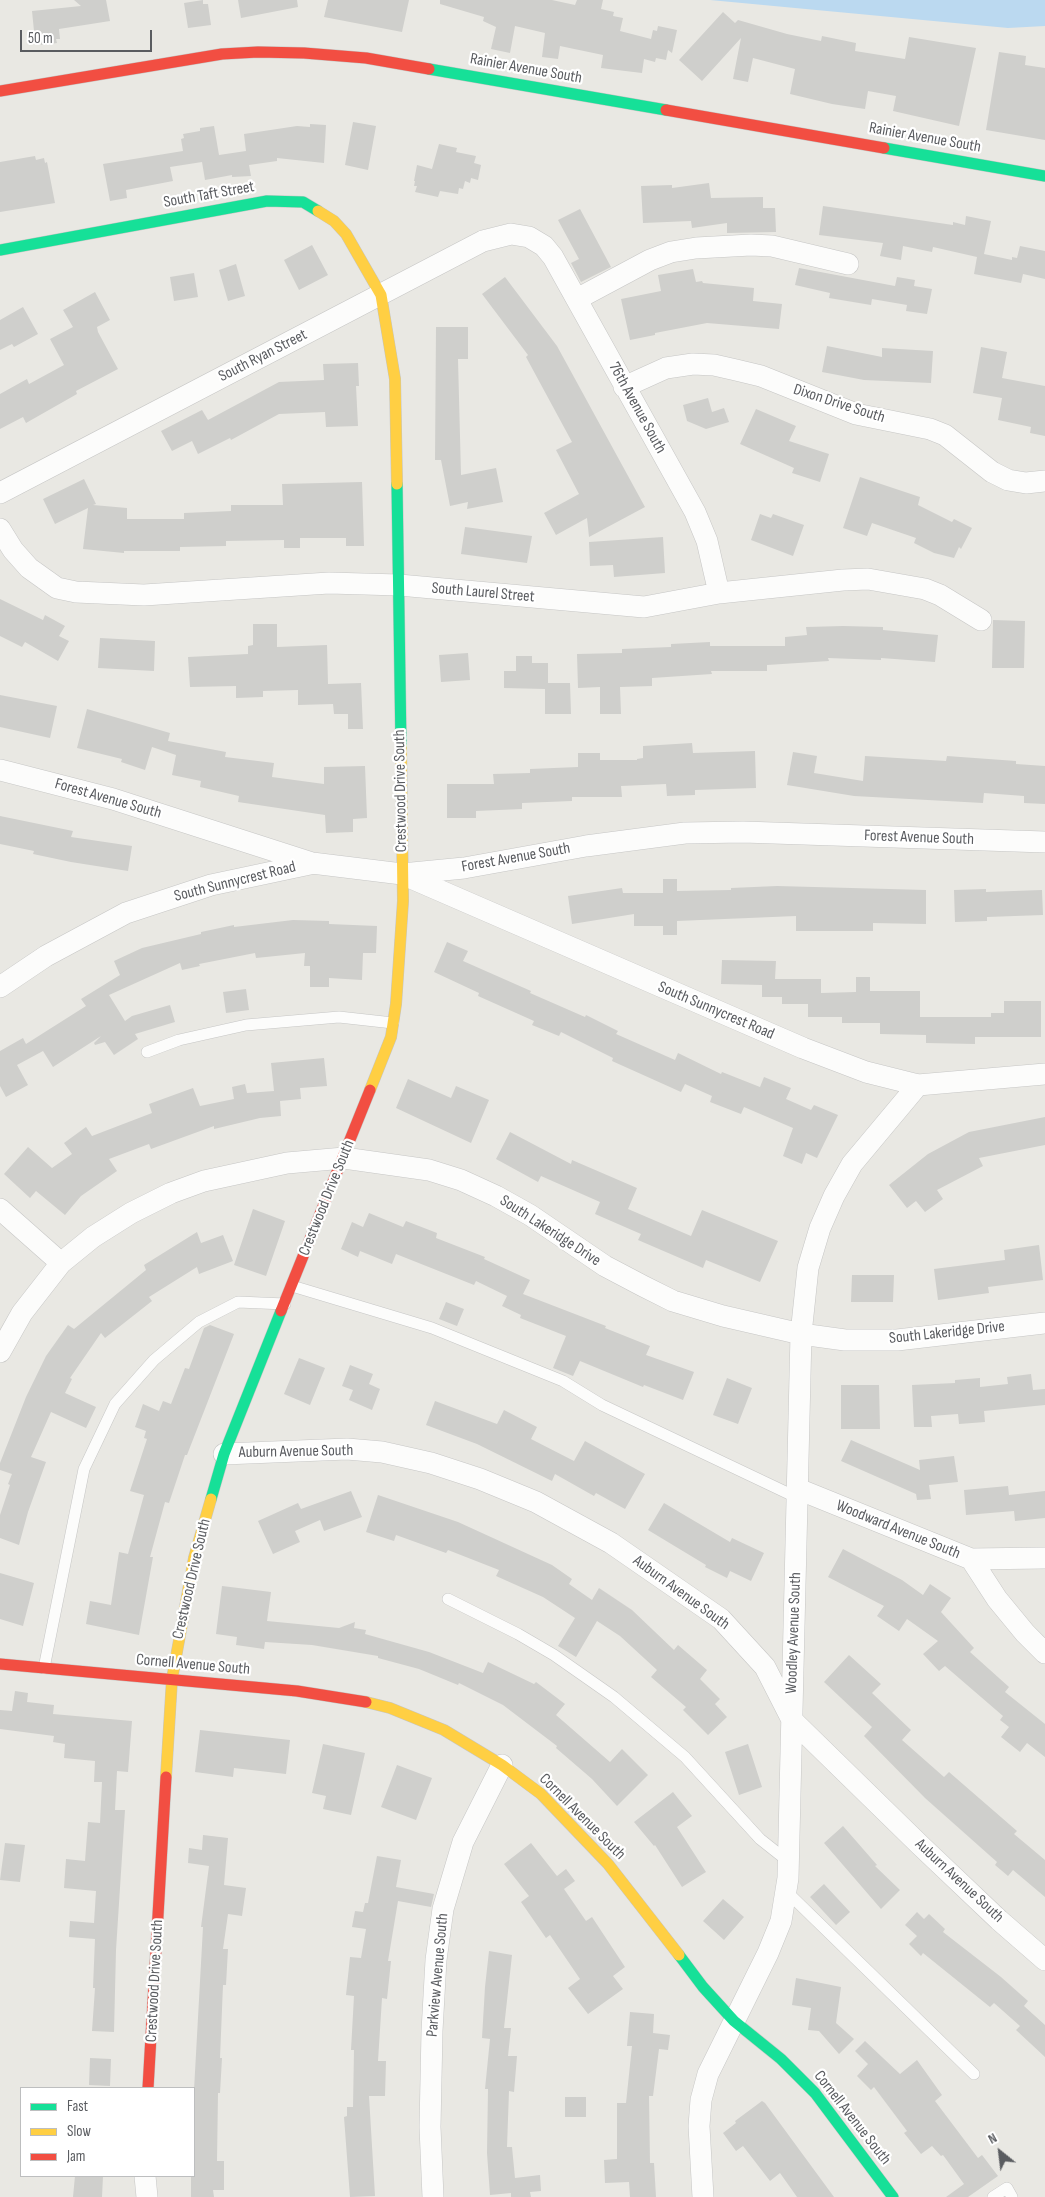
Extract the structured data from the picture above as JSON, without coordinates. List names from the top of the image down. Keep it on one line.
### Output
{"streets":{"street":["Rainier Avenue South","South Taft Street","South Ryan Street","Dixon Drive South","76th Avenue South","South Laurel Street","Crestwood Drive South","Forest Avenue South","South Sunnycrest Road","South Lakeridge Drive","Auburn Avenue South","Woodward Avenue South","Woodley Avenue South","Cornell Avenue South","Parkview Avenue South"]},"crossings":[["South Taft Street","South Ryan Street"],["South Taft Street","Crestwood Drive South"],["South Ryan Street","76th Avenue South"],["South Ryan Street","Crestwood Drive South"],["Dixon Drive South","76th Avenue South"],["76th Avenue South","South Laurel Street"],["South Laurel Street","Crestwood Drive South"],["Crestwood Drive South","Forest Avenue South"],["Crestwood Drive South","South Sunnycrest Road"],["Crestwood Drive South","South Lakeridge Drive"],["Crestwood Drive South","Auburn Avenue South"],["Crestwood Drive South","Cornell Avenue South"],["Forest Avenue South","South Sunnycrest Road"],["South Sunnycrest Road","Woodley Avenue South"],["South Lakeridge Drive","Woodley Avenue South"],["Auburn Avenue South","Woodley Avenue South"],["Woodward Avenue South","Woodley Avenue South"],["Woodley Avenue South","Cornell Avenue South"],["Cornell Avenue South","Parkview Avenue South"]],"legend":["Fast","Slow","Jam"],"scale_bar":"50 m","north":"top left"}
